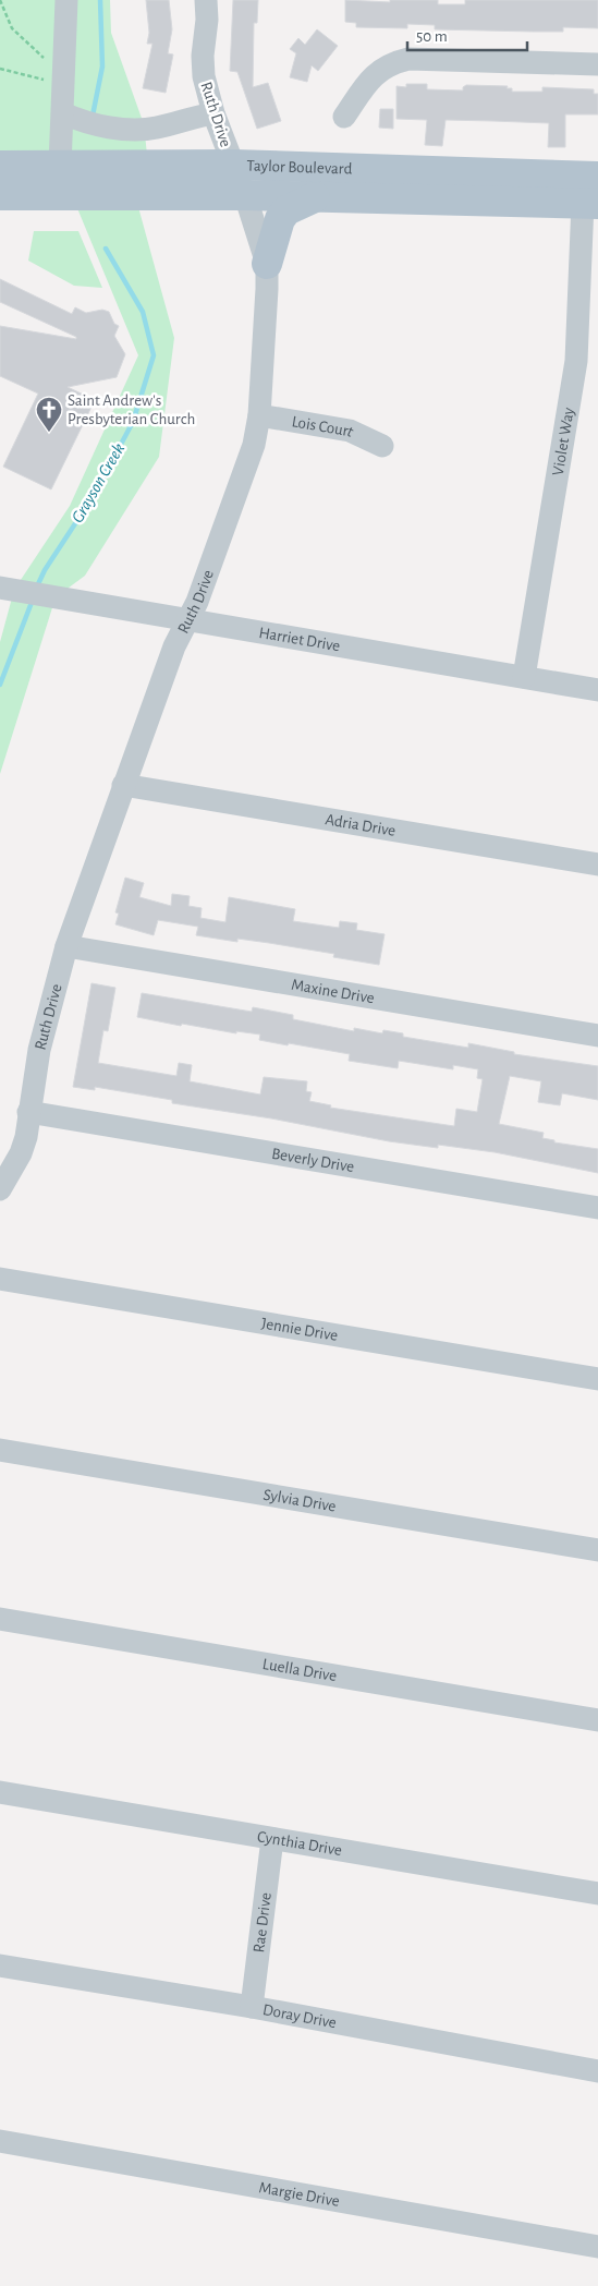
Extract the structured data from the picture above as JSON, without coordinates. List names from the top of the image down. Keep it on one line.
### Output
{"streets":{"main road":["Taylor Boulevard"],"street":["Ruth Drive","Lois Court","Violet Way","Harriet Drive","Adria Drive","Maxine Drive","Beverly Drive","Jennie Drive","Sylvia Drive","Luella Drive","Cynthia Drive","Rae Drive","Doray Drive","Margie Drive"]},"crossings":[["Ruth Drive","Taylor Boulevard"],["Ruth Drive","Lois Court"],["Ruth Drive","Harriet Drive"],["Ruth Drive","Adria Drive"],["Ruth Drive","Maxine Drive"],["Ruth Drive","Beverly Drive"],["Taylor Boulevard","Violet Way"],["Violet Way","Harriet Drive"],["Cynthia Drive","Rae Drive"],["Rae Drive","Doray Drive"]],"water":["Grayson Creek"],"places":{"church":["Saint Andrew's Presbyterian Church"]},"scale_bar":"50 m"}
